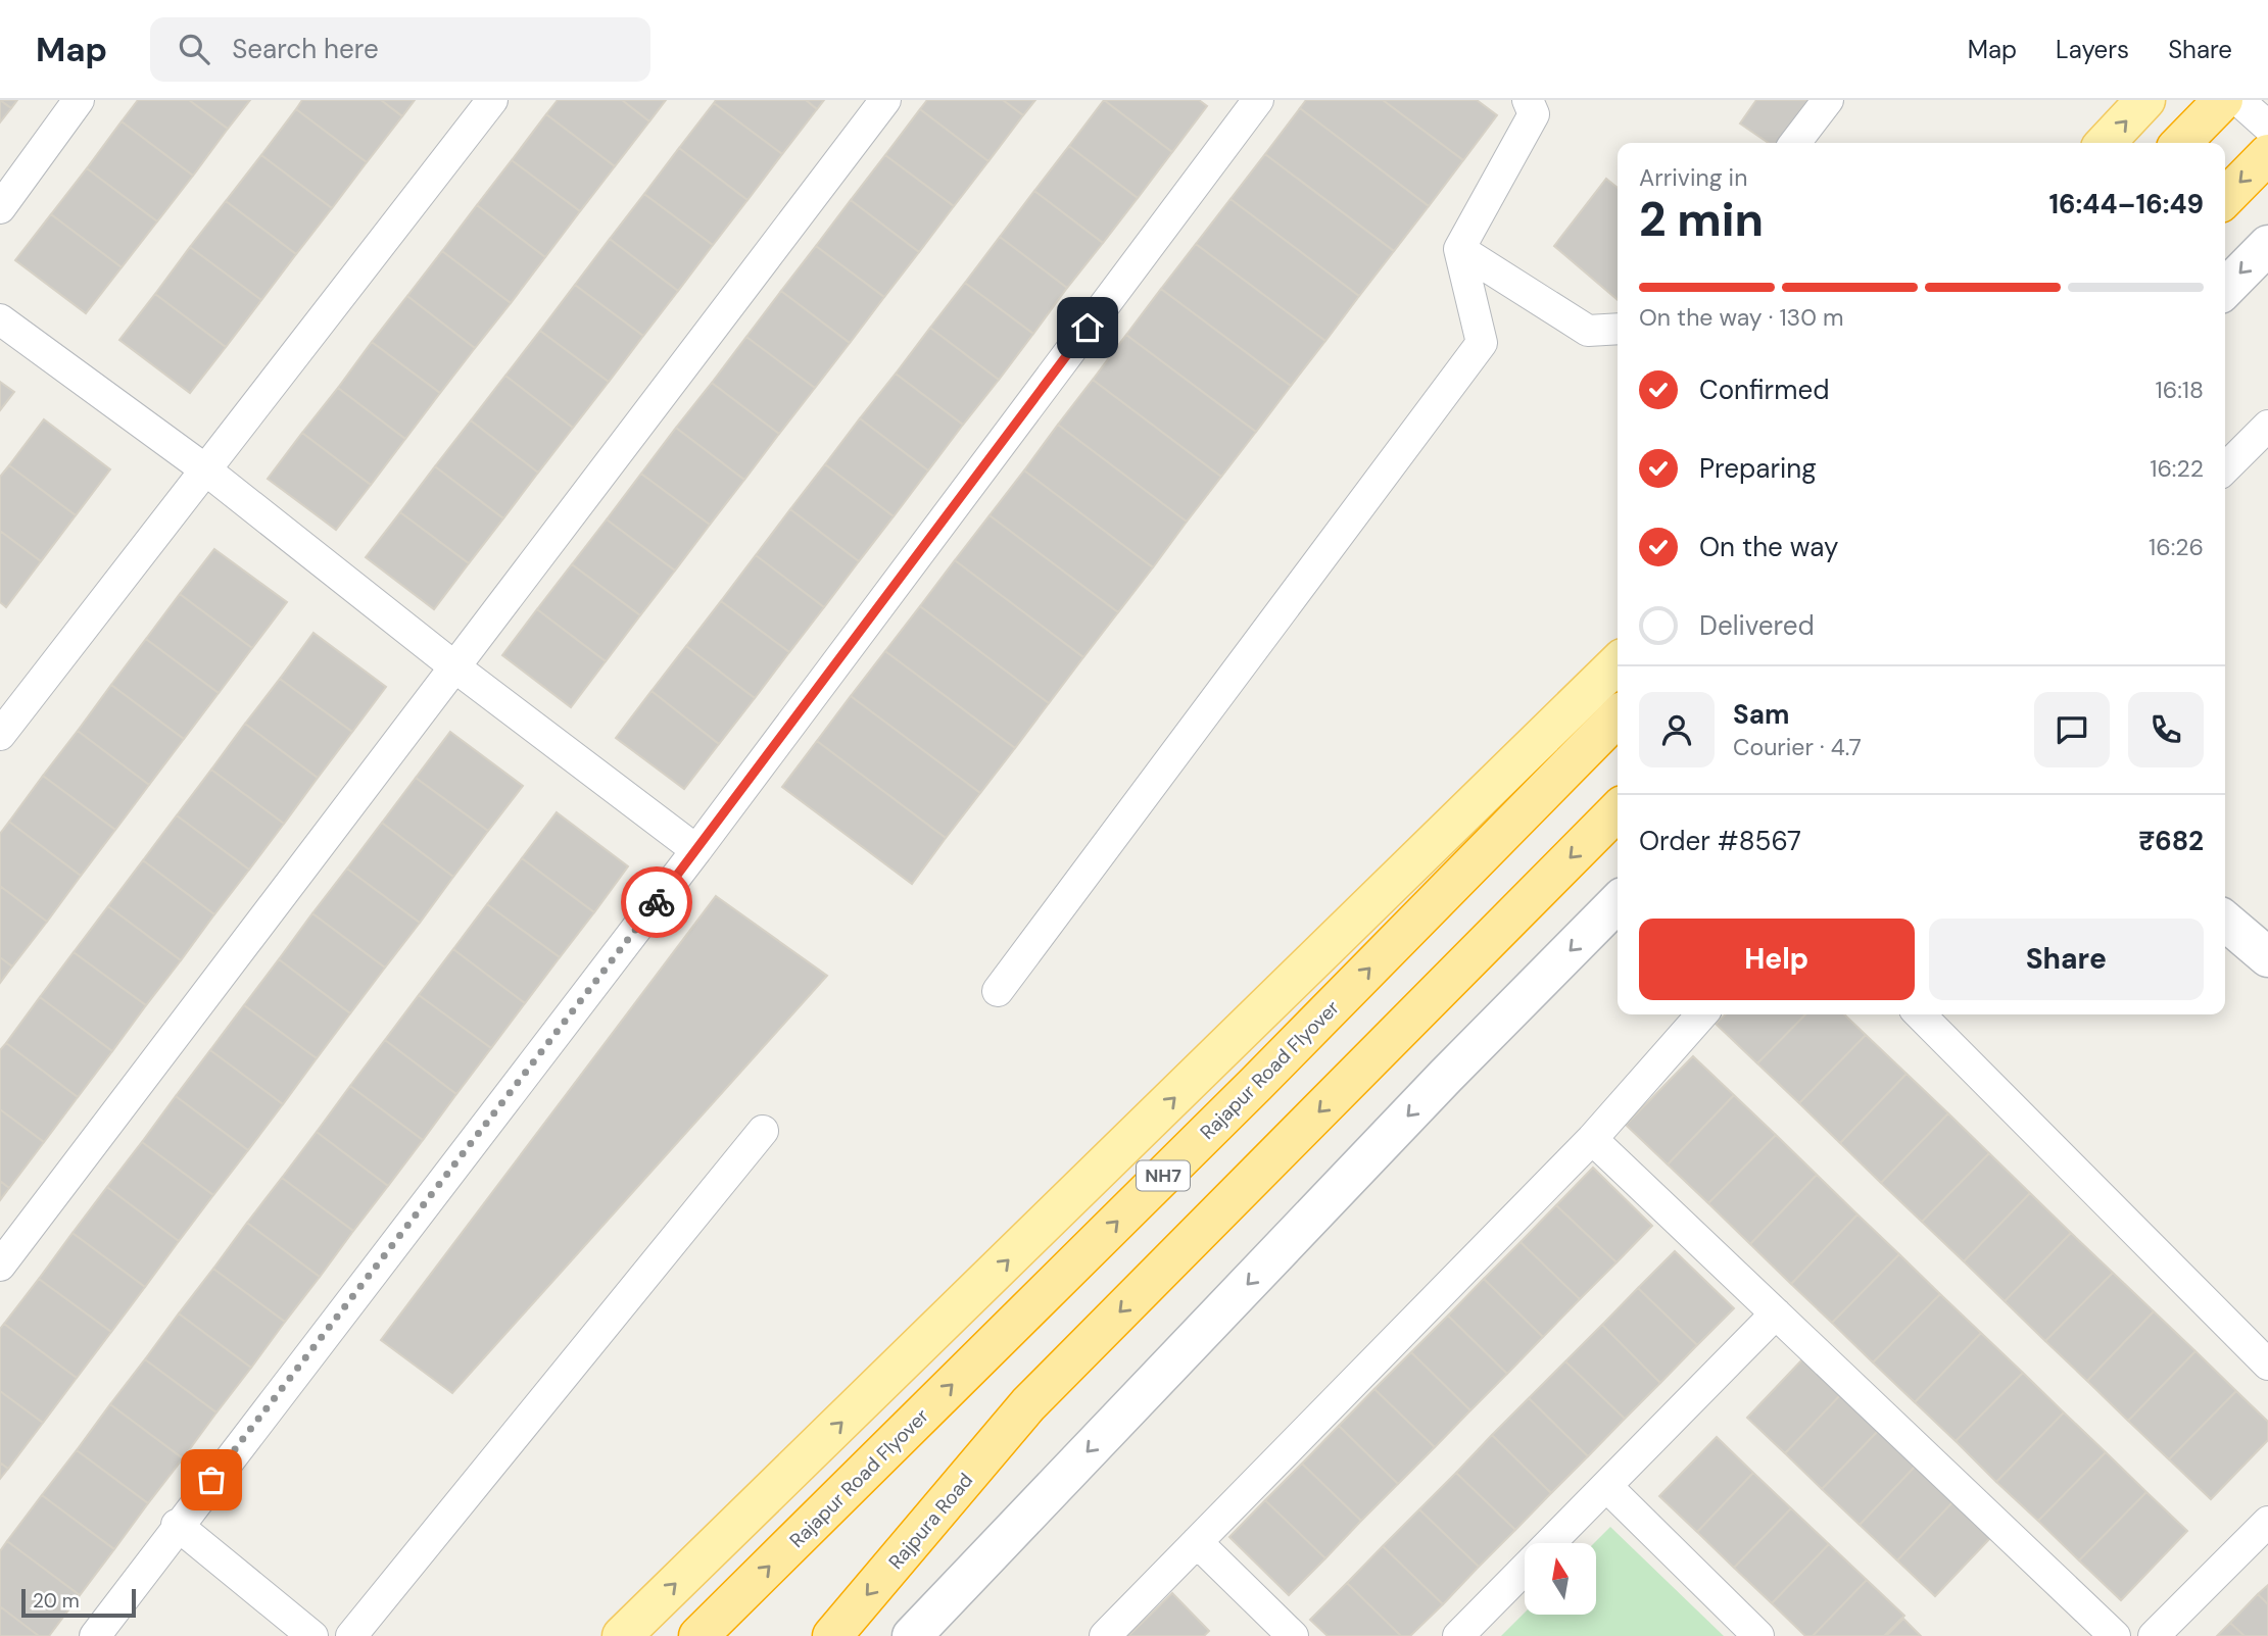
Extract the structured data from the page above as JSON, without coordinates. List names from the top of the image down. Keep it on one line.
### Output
{"streets":{"highway":["Rajapur Road Flyover","NH7","Rajpura Road"]},"one_way":["Rajapur Road Flyover","Rajpura Road"],"scale_bar":"20 m","north":"top","page":{"header":"Map","search":"Search here","nav":["Map","Layers","Share"],"heading":["2 min","Arriving in","16:44–16:49"],"panel":["Sam","Courier · 4.7","Order #8567","₹682"],"bar":"On the way · 130 m","list":[["Confirmed","16:18"],["Preparing","16:22"],["On the way","16:26"],"Delivered"],"buttons":["Help","Share"],"scale":"20 m"}}
